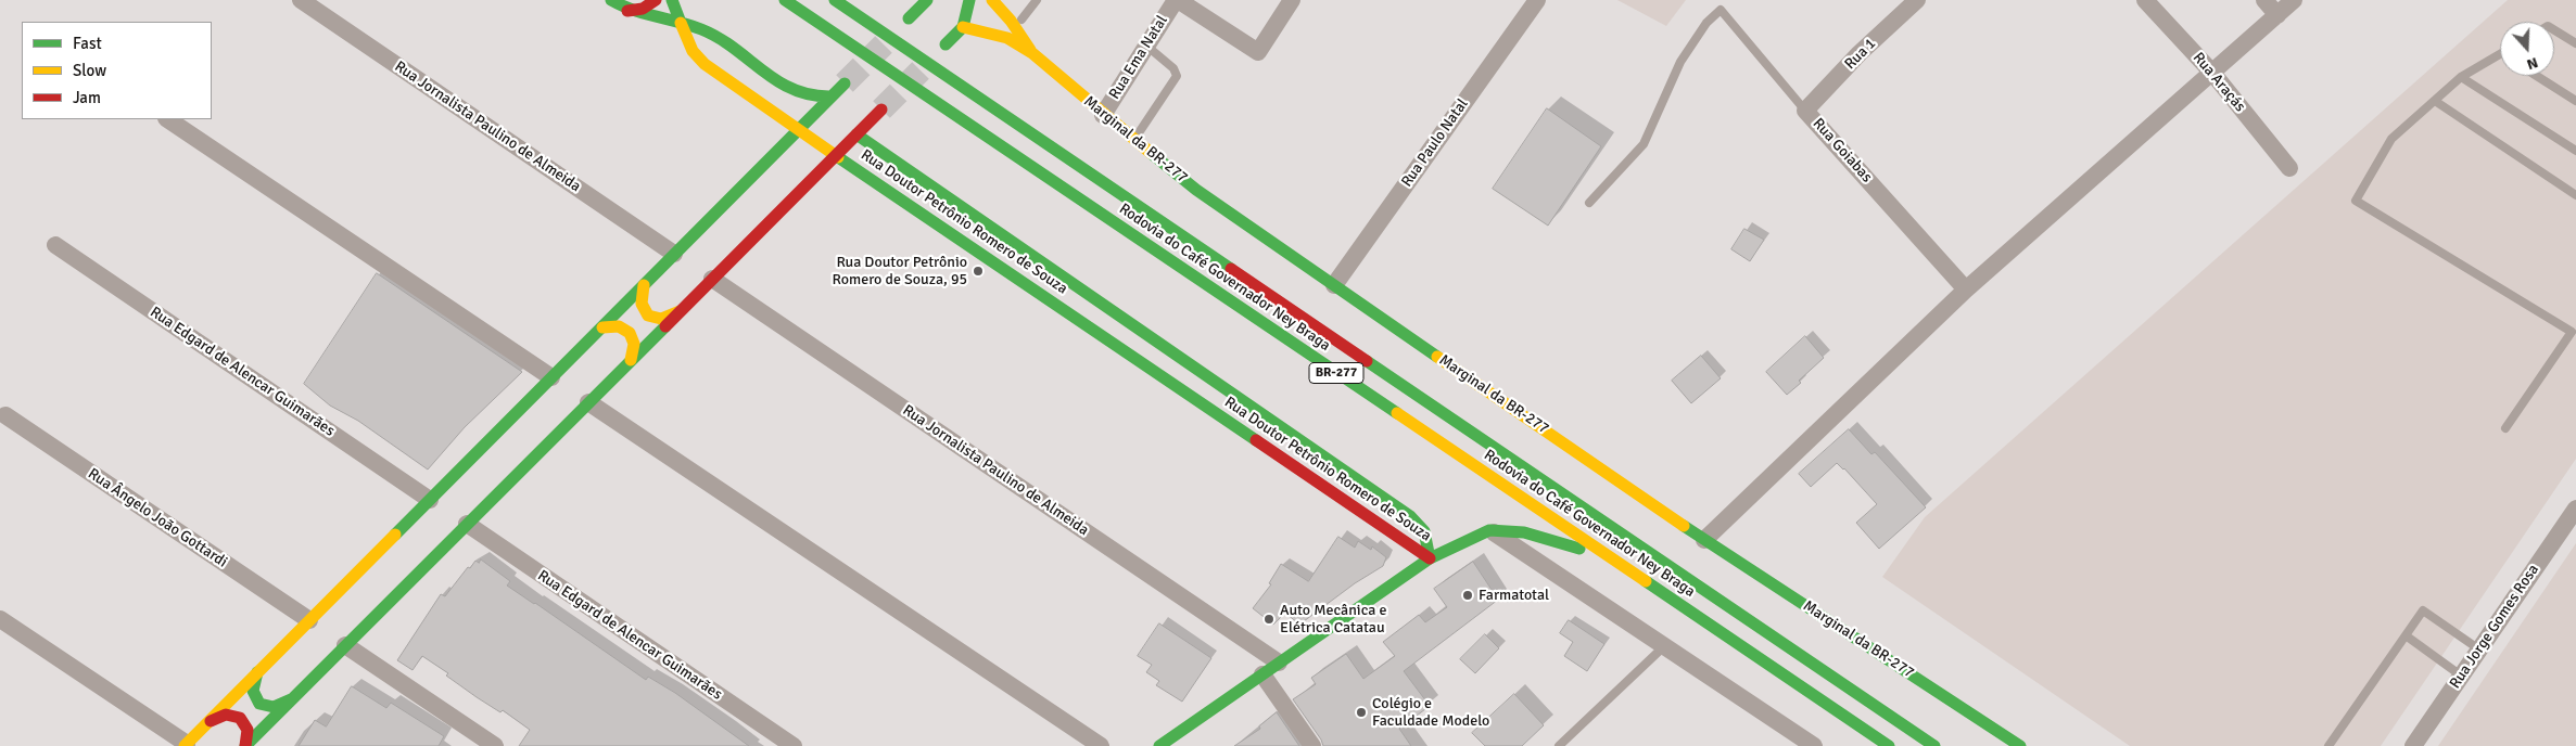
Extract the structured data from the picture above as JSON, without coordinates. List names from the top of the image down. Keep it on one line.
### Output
{"streets":{"main road":["Marginal da BR-277","Rua Doutor Petrônio Romero de Souza","Rodovia do Café Governador Ney Braga","BR-277"],"street":["Rua 1","Rua Ema Natal","Rua Araçás","Rua Jornalista Paulino de Almeida","Rua Paulo Natal","Rua Goiabas","Rua Edgard de Alencar Guimarães","Rua Ângelo João Gottardi","Rua Jorge Gomes Rosa"]},"crossings":[["Rua 1","Rua Goiabas"],["Rua Ema Natal","Marginal da BR-277"],["Marginal da BR-277","Rua Paulo Natal"]],"places":["Rua Doutor Petrônio Romero de Souza, 95","Farmatotal","Auto Mecânica e Elétrica Catatau","Colégio e Faculdade Modelo"],"legend":["Fast","Slow","Jam"],"north":"bottom"}
